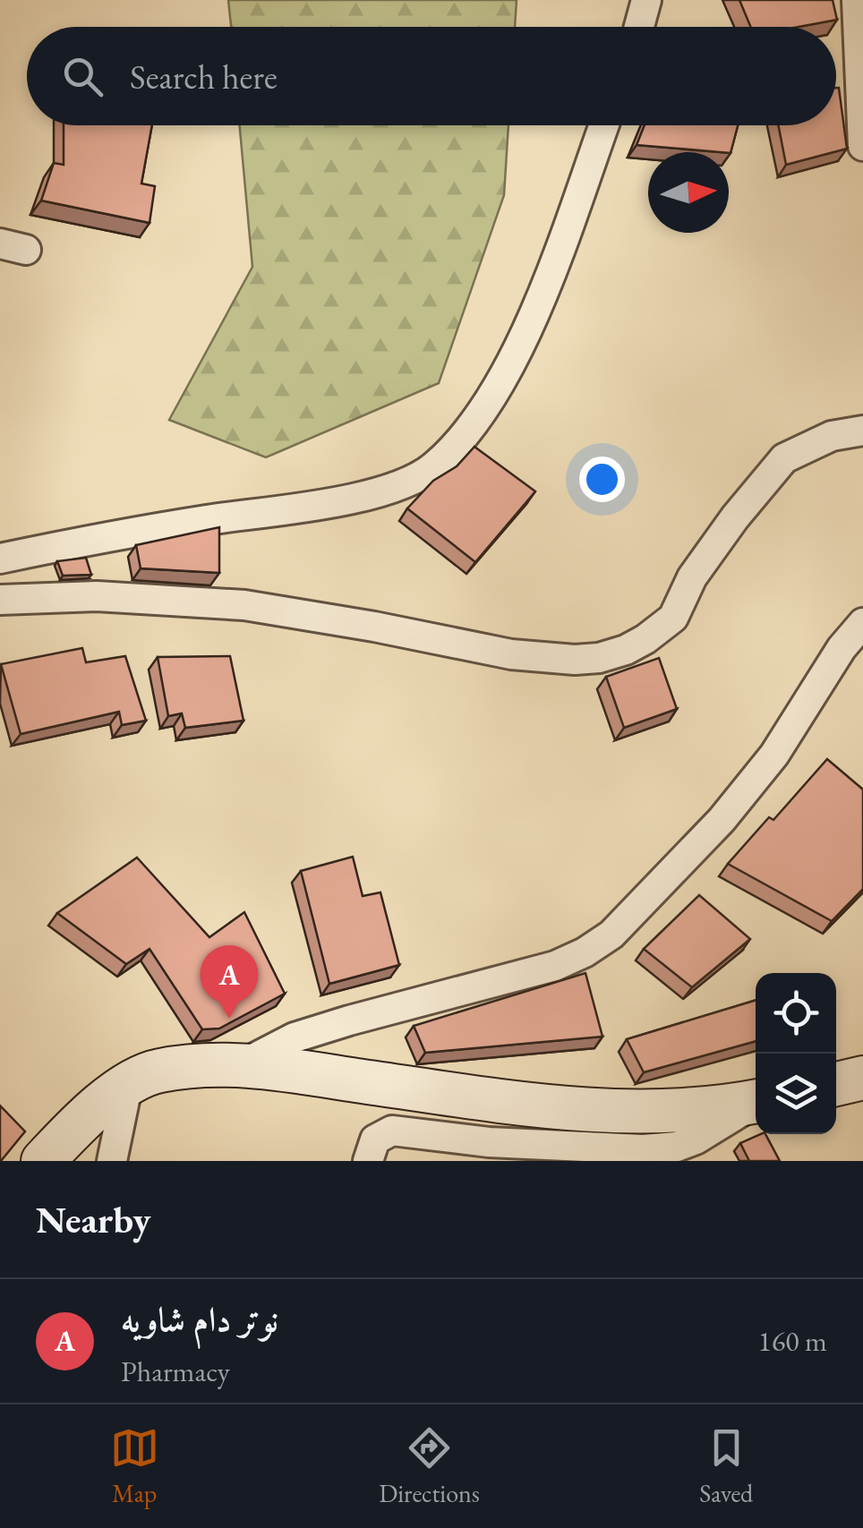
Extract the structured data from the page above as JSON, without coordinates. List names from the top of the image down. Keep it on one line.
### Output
{"north":"right","page":{"search":"Search here","pins":"A","heading":"Nearby","list":[{"mark":"A","name":"نوتر دام شاويه","note":"Pharmacy","value":"160 m"}],"nav":["Map","Directions","Saved"]}}
